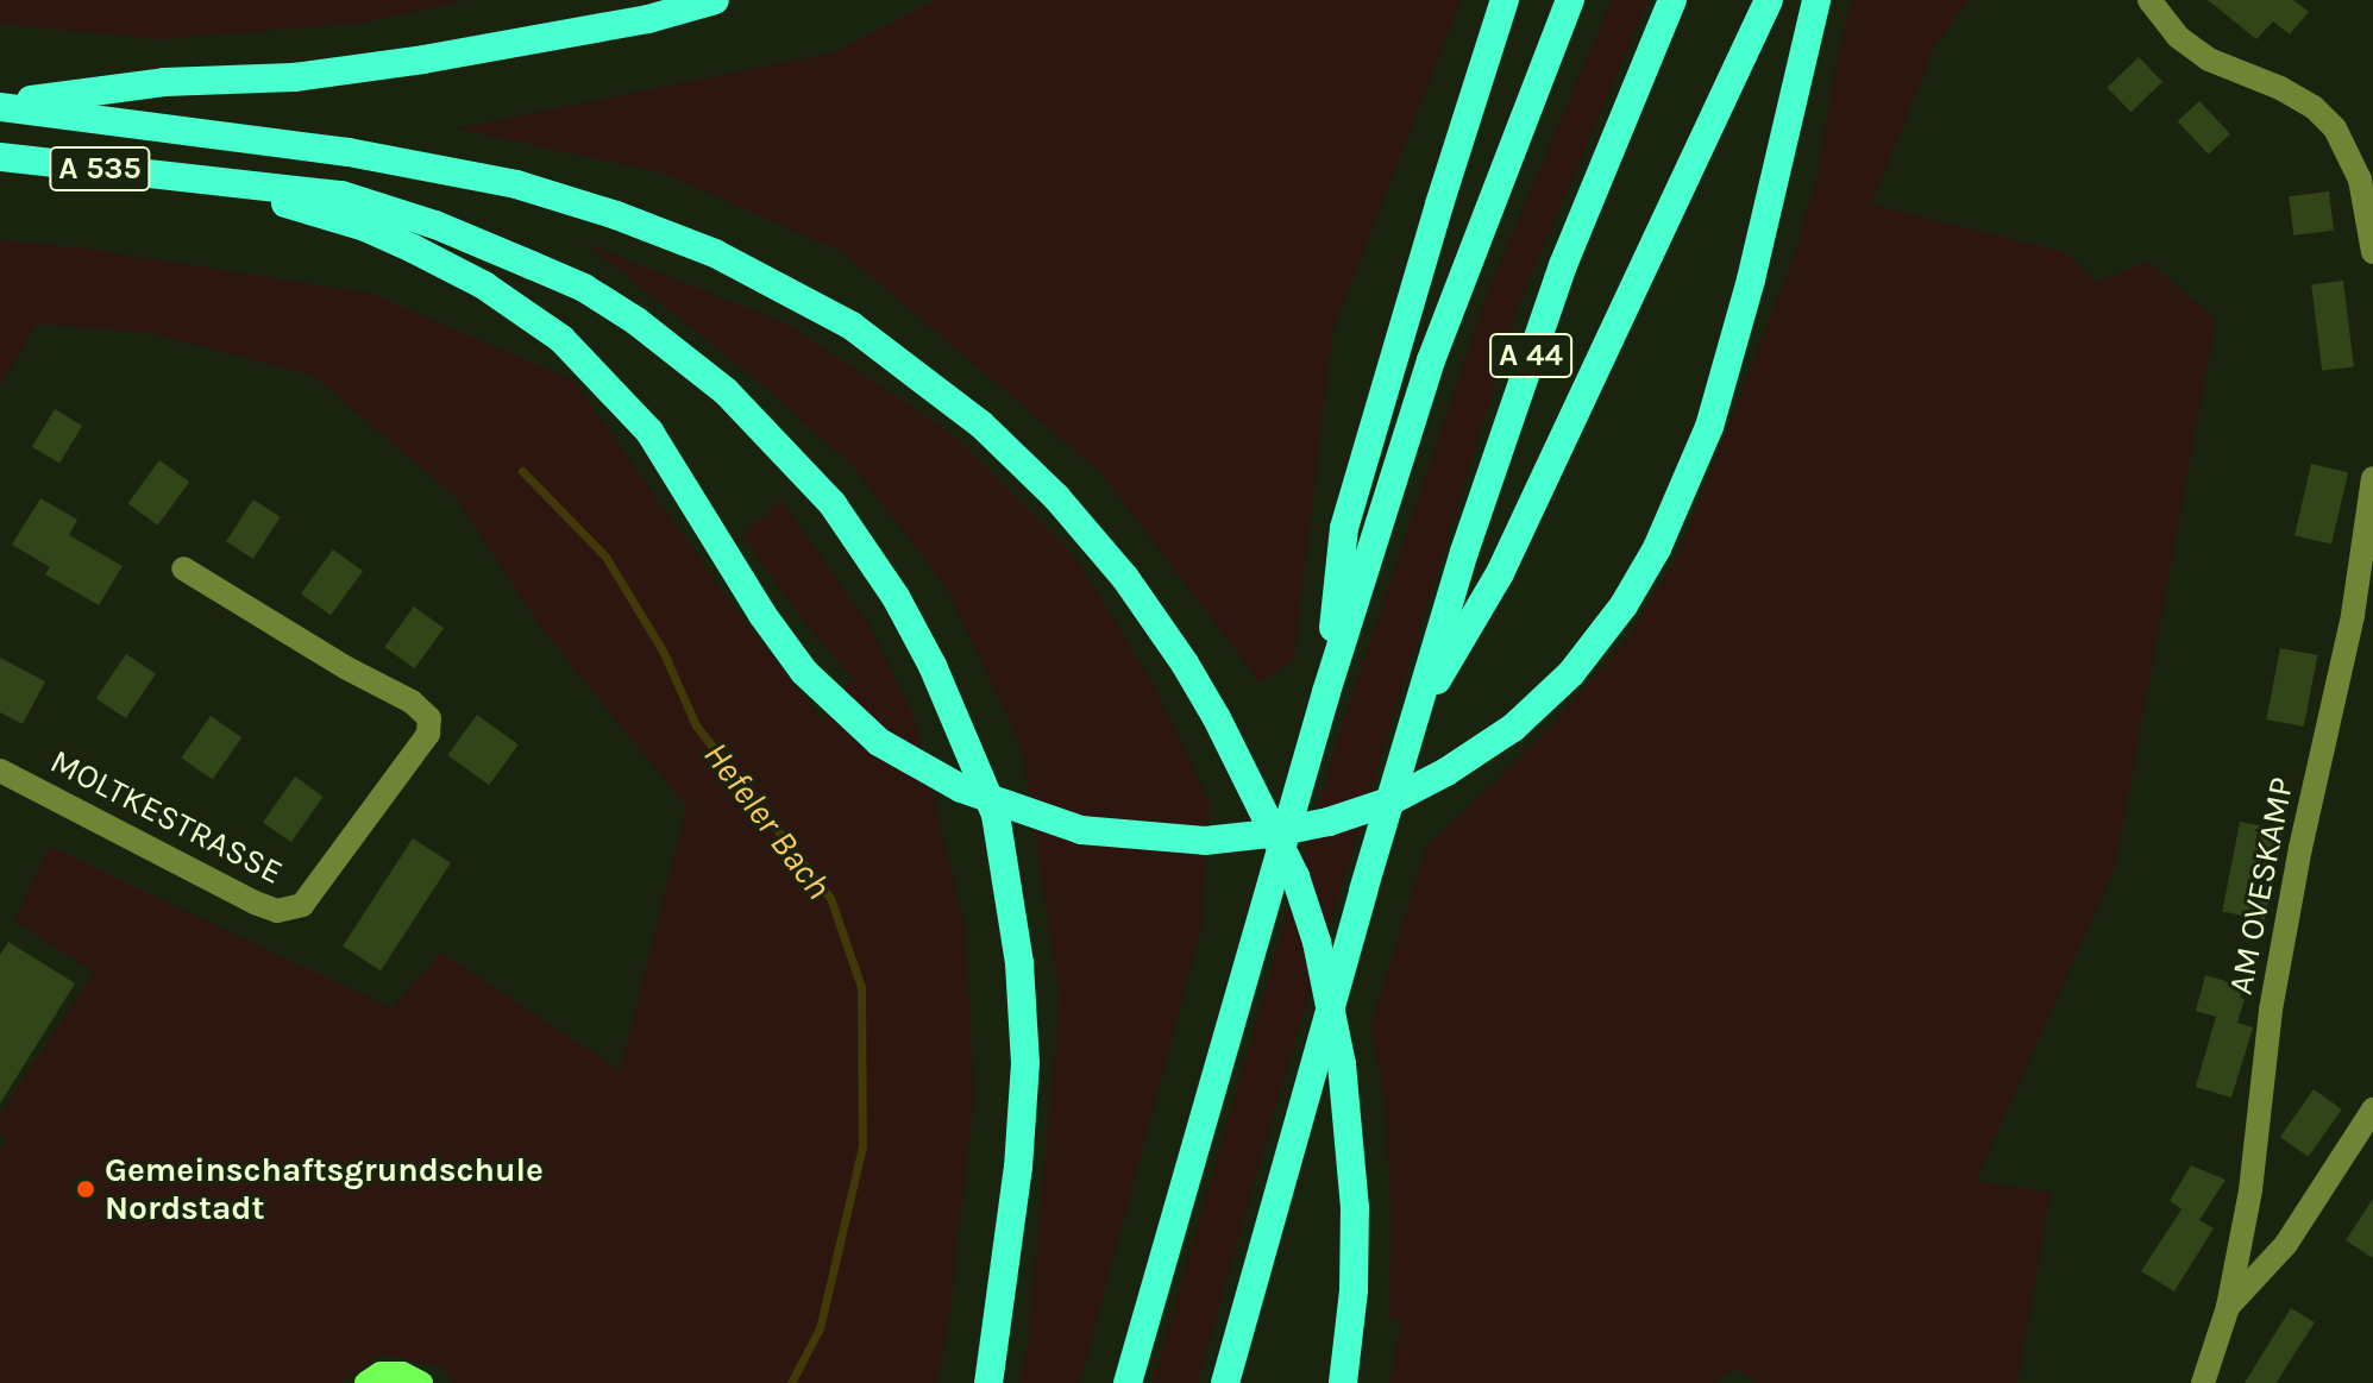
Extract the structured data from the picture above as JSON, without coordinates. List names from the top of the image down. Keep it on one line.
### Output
{"streets":{"highway":["A 535","A 44"],"street":["MOLTKESTRASSE","AM OVESKAMP"]},"water":["Hefeler Bach"],"places":["Gemeinschaftsgrundschule Nordstadt"]}
